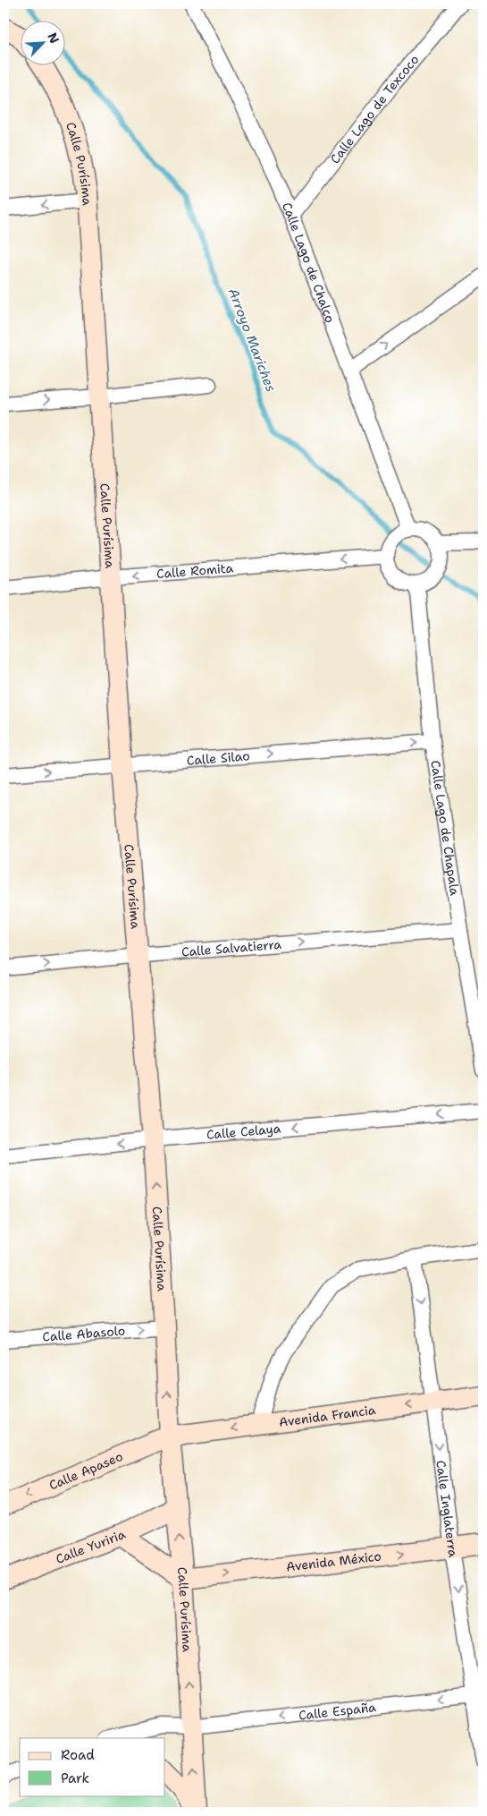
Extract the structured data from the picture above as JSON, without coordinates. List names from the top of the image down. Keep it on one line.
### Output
{"streets":{"street":["Calle Lago de Texcoco","Calle Purísima","Calle Lago de Chalco","Calle Romita","Calle Silao","Calle Lago de Chapala","Calle Salvatierra","Calle Celaya","Calle Abasolo","Avenida Francia","Calle Apaseo","Calle Inglaterra","Calle Yuriria","Avenida México","Calle España"]},"crossings":[["Calle Lago de Texcoco","Calle Lago de Chalco"],["Calle Purísima","Calle Romita"],["Calle Purísima","Calle Silao"],["Calle Purísima","Calle Salvatierra"],["Calle Purísima","Calle Celaya"],["Calle Purísima","Calle Abasolo"],["Calle Purísima","Avenida Francia"],["Calle Purísima","Calle Apaseo"],["Calle Purísima","Calle Yuriria"],["Calle Purísima","Avenida México"],["Calle Purísima","Calle España"],["Calle Lago de Chalco","Calle Romita"],["Calle Lago de Chalco","Calle Lago de Chapala"],["Calle Romita","Calle Lago de Chapala"],["Calle Silao","Calle Lago de Chapala"],["Calle Lago de Chapala","Calle Salvatierra"],["Avenida Francia","Calle Apaseo"],["Avenida Francia","Calle Inglaterra"],["Calle Inglaterra","Avenida México"],["Calle Inglaterra","Calle España"]],"one_way":["Calle Romita","Calle Silao","Calle Salvatierra","Calle Celaya","Calle Abasolo","Avenida Francia","Calle Apaseo","Calle Inglaterra","Avenida México","Calle España"],"water":["Arroyo Mariches"],"legend":["Road","Park"],"north":"top right"}
